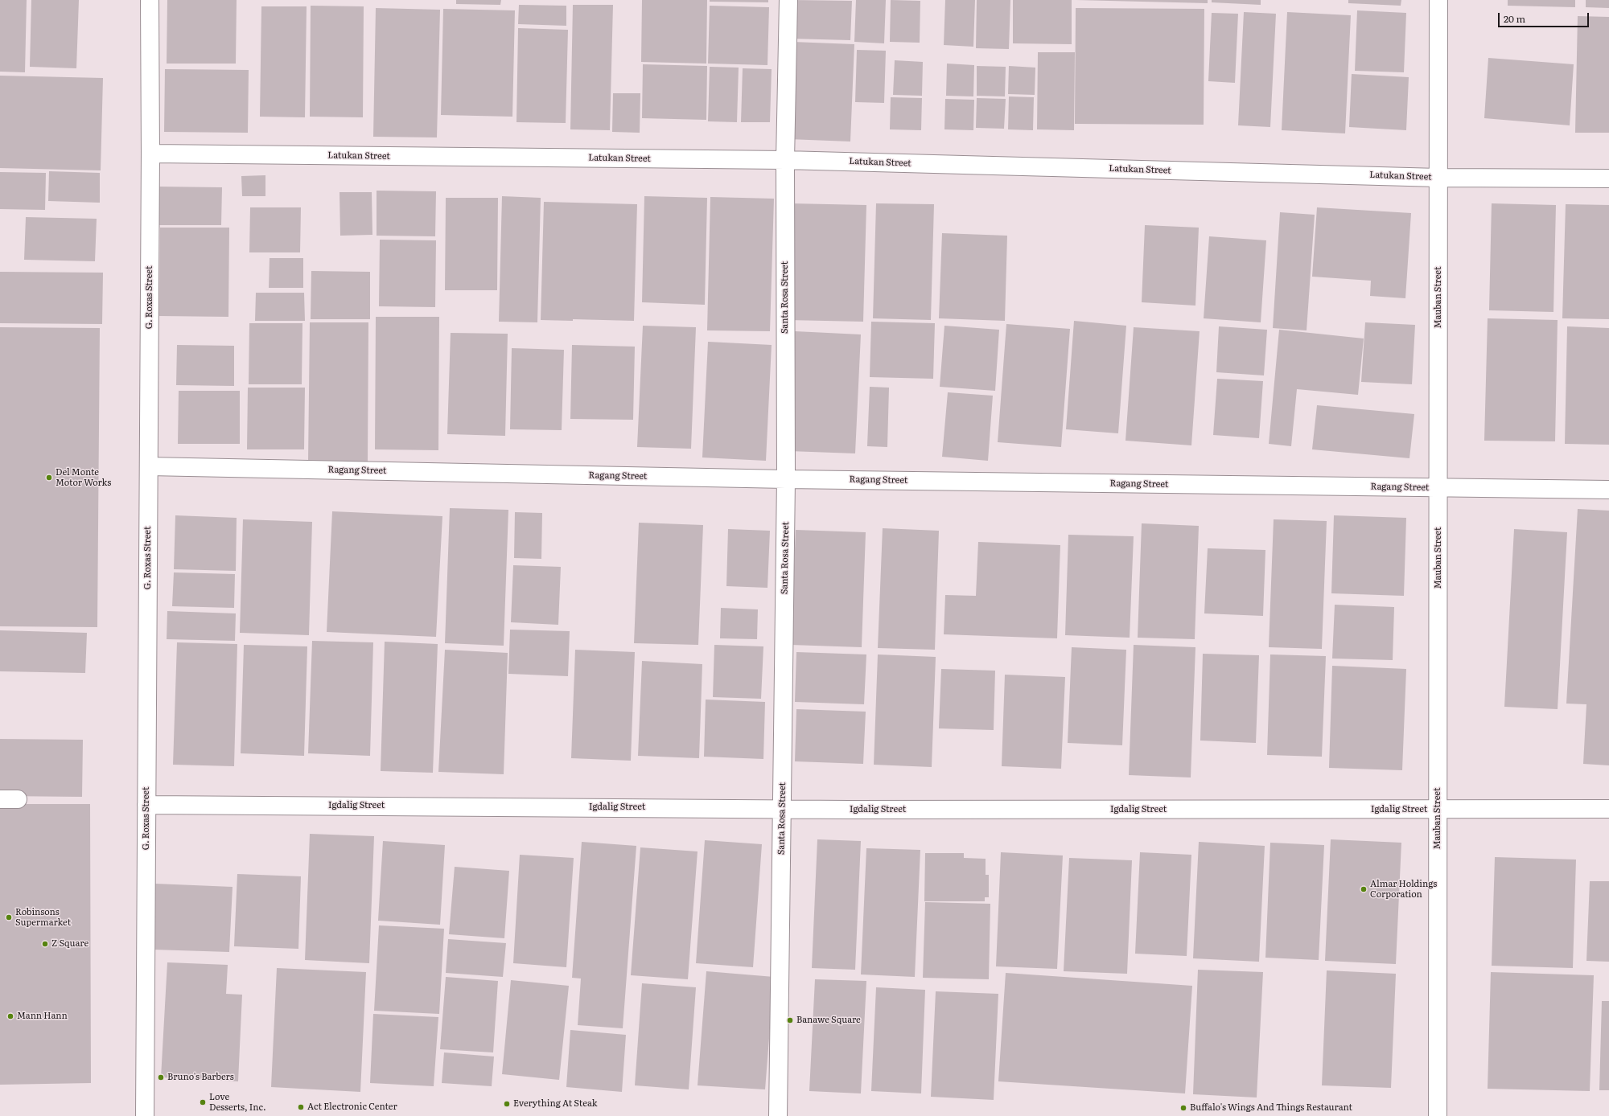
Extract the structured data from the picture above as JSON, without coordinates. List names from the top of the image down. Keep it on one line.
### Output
{"streets":{"street":["Latukan Street","G. Roxas Street","Santa Rosa Street","Mauban Street","Ragang Street","Igdalig Street"]},"crossings":[["Latukan Street","G. Roxas Street"],["Latukan Street","Santa Rosa Street"],["Latukan Street","Mauban Street"],["G. Roxas Street","Ragang Street"],["G. Roxas Street","Igdalig Street"],["Santa Rosa Street","Ragang Street"],["Santa Rosa Street","Igdalig Street"],["Mauban Street","Ragang Street"],["Mauban Street","Igdalig Street"]],"places":["Del Monte Motor Works","Almar Holdings Corporation","Robinsons Supermarket","Z Square","Mann Hann","Banawe Square","Bruno's Barbers","Love Desserts, Inc.","Everything At Steak","Act Electronic Center","Buffalo's Wings And Things Restaurant"],"scale_bar":"20 m"}
